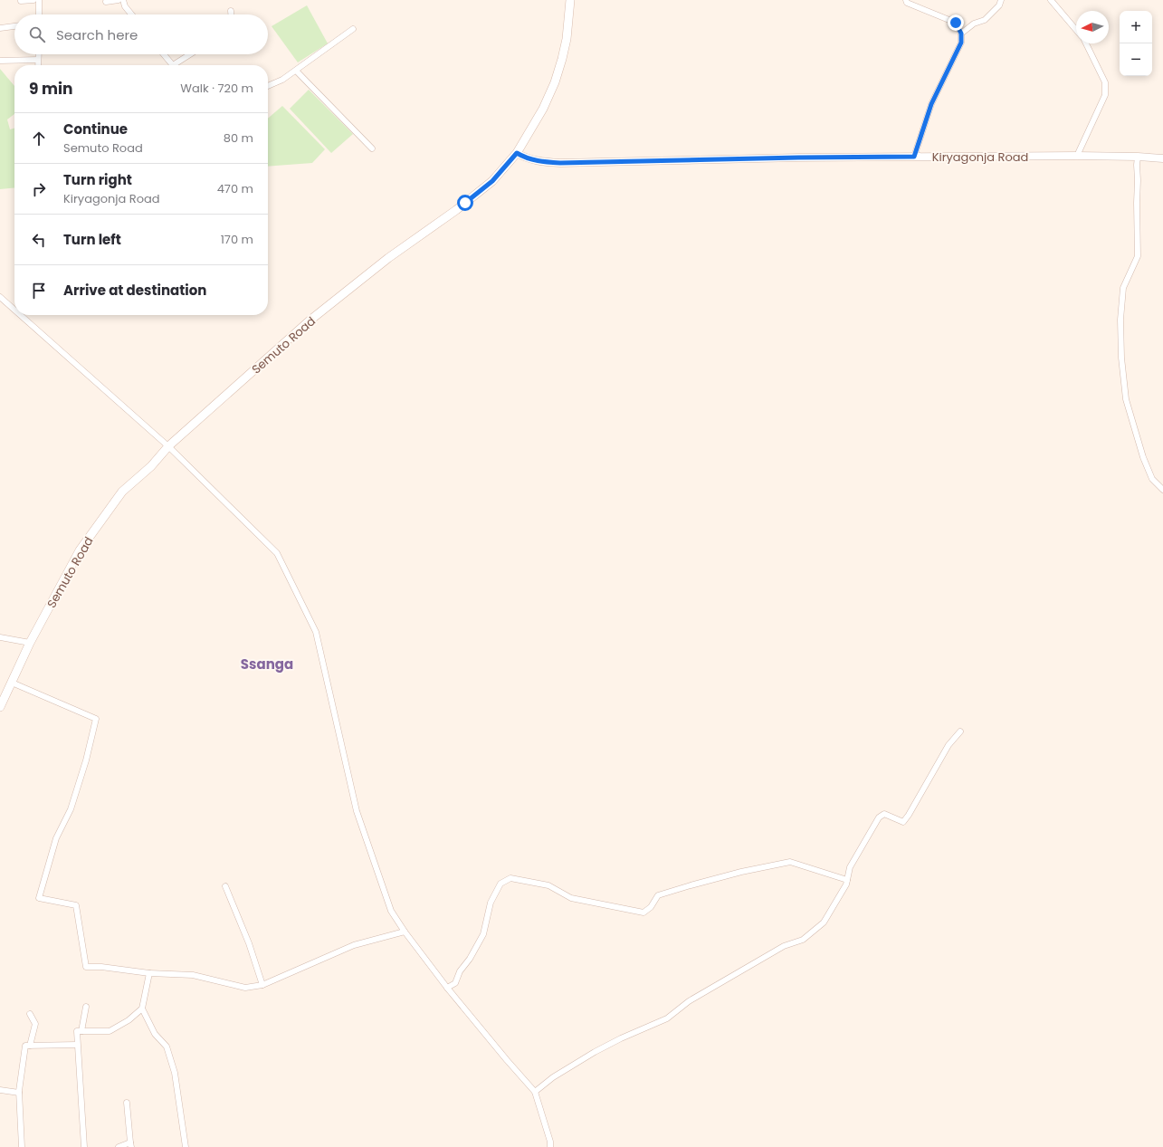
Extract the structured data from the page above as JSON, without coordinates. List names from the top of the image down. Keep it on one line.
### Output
{"streets":{"main road":["Semuto Road"],"street":["Kiryagonja Road"]},"crossings":[["Kiryagonja Road","Semuto Road"]],"districts":["Ssanga"],"north":"left","page":{"map_buttons":["+","−"],"search":"Search here","heading":["9 min","Walk · 720 m"],"list":[["Continue","Semuto Road","80 m"],["Turn right","Kiryagonja Road","470 m"],["Turn left","170 m"],"Arrive at destination"]}}
